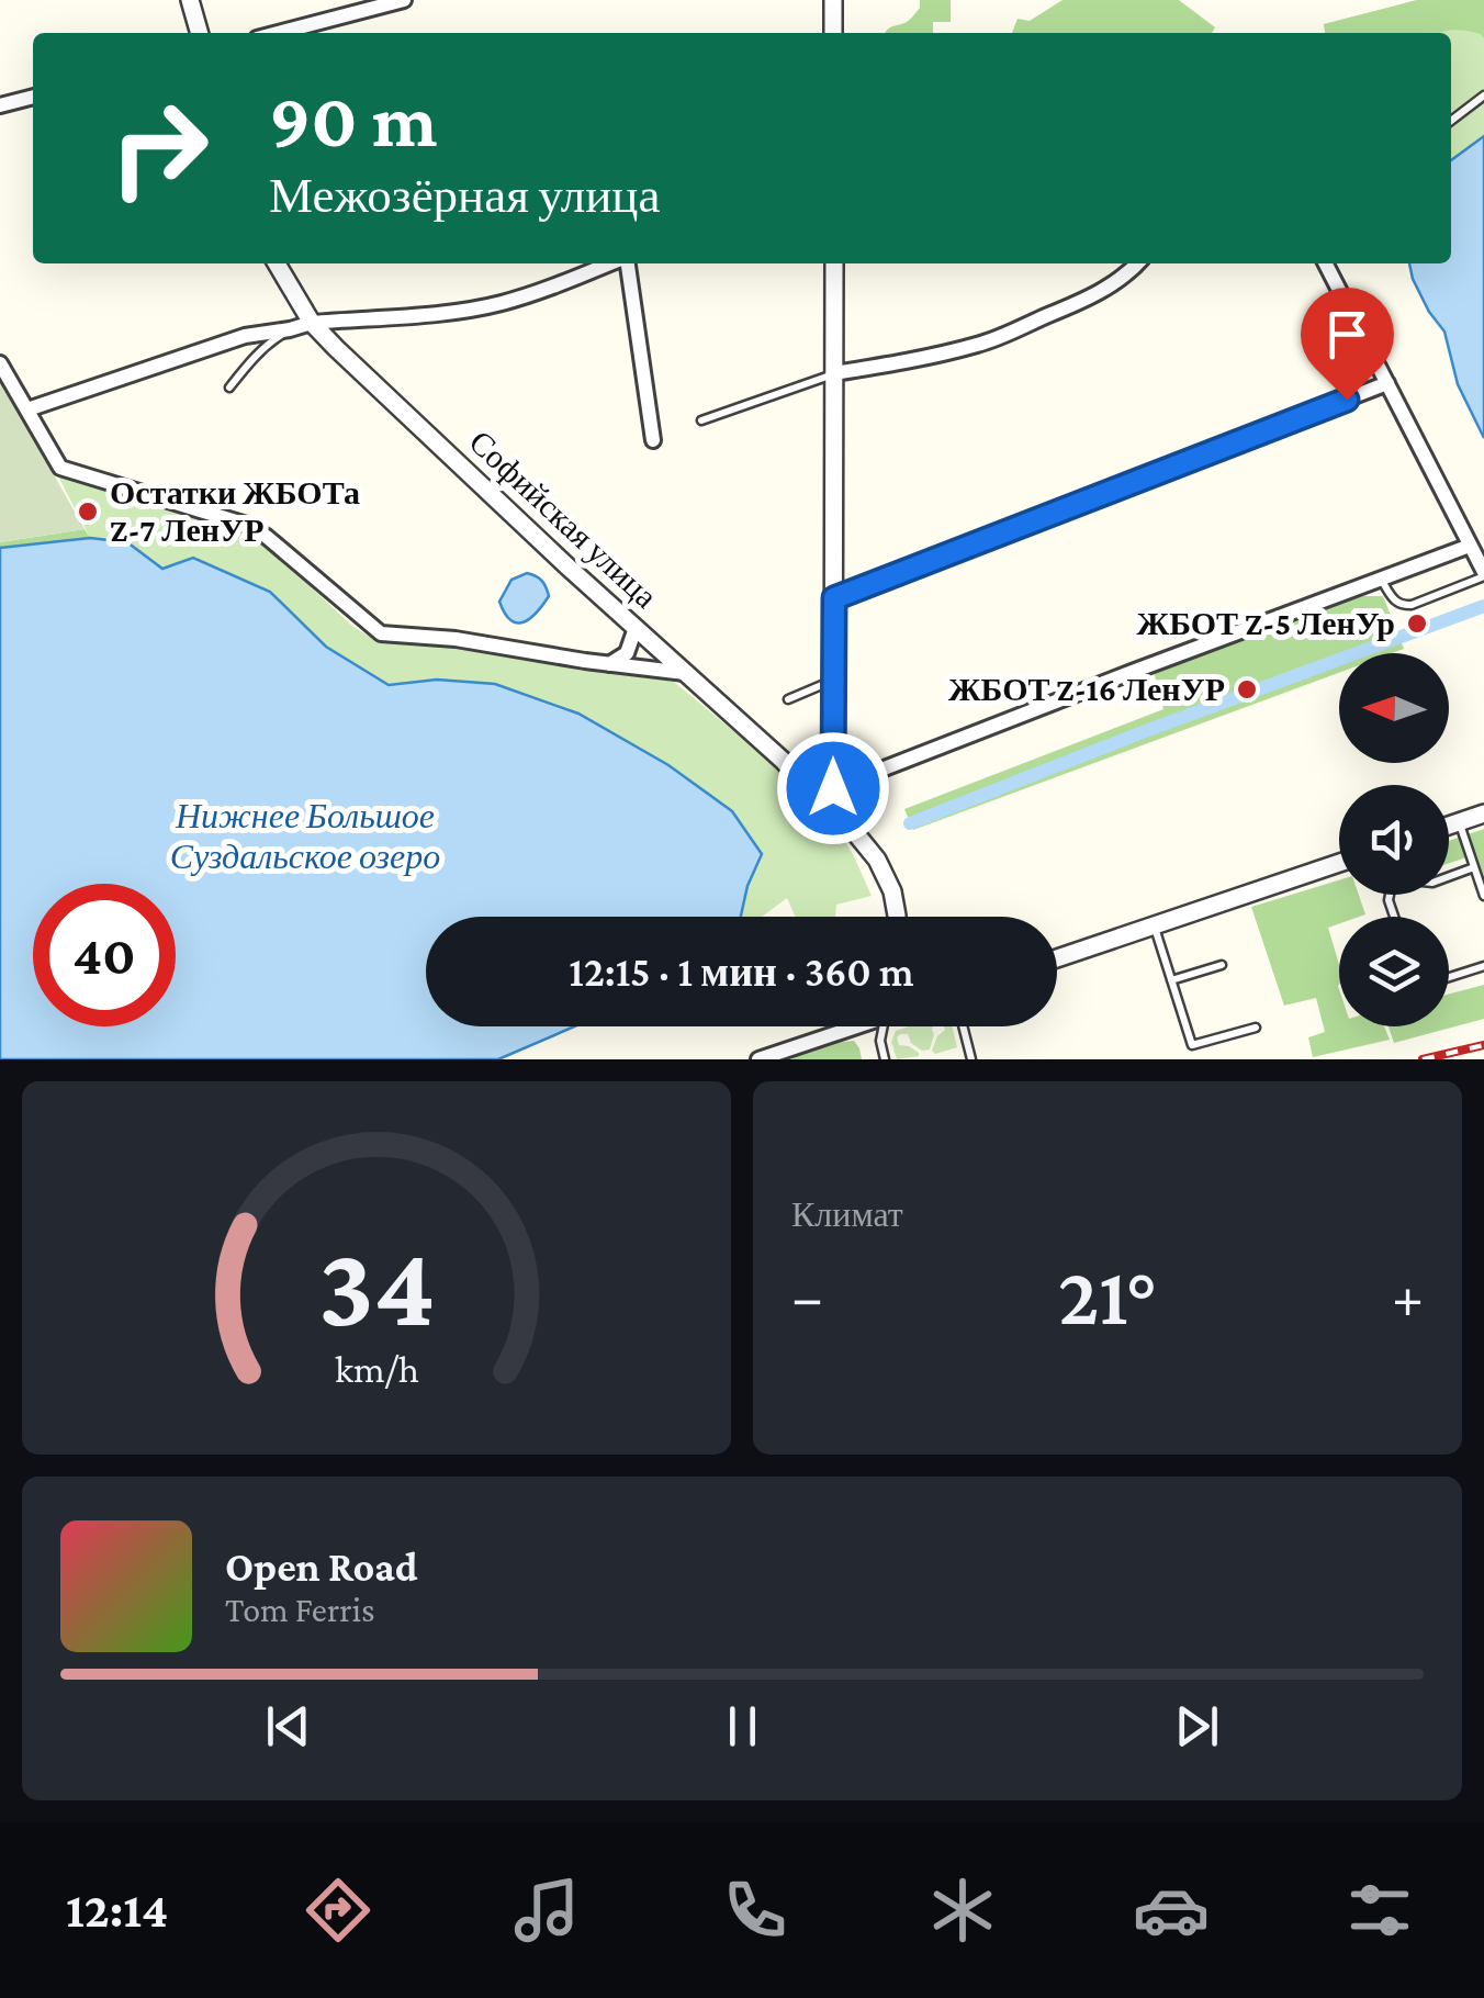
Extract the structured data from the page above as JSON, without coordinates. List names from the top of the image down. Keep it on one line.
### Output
{"streets":{"street":["Софийская улица"]},"water":["Нижнее Большое Суздальское озеро"],"places":["Остатки ЖБОТа Z-7 ЛенУР","ЖБОТ Z-5 ЛенУр","ЖБОТ Z-16 ЛенУР"],"north":"left","page":{"turn":["90 m","Межозёрная улица"],"limit":"40","trip":"12:15 · 1 мин · 360 m","tile":"Климат","heat":["−","21°","+"],"song":["Open Road","Tom Ferris"],"tabs":"12:14","gauge":["34","km/h"]}}
